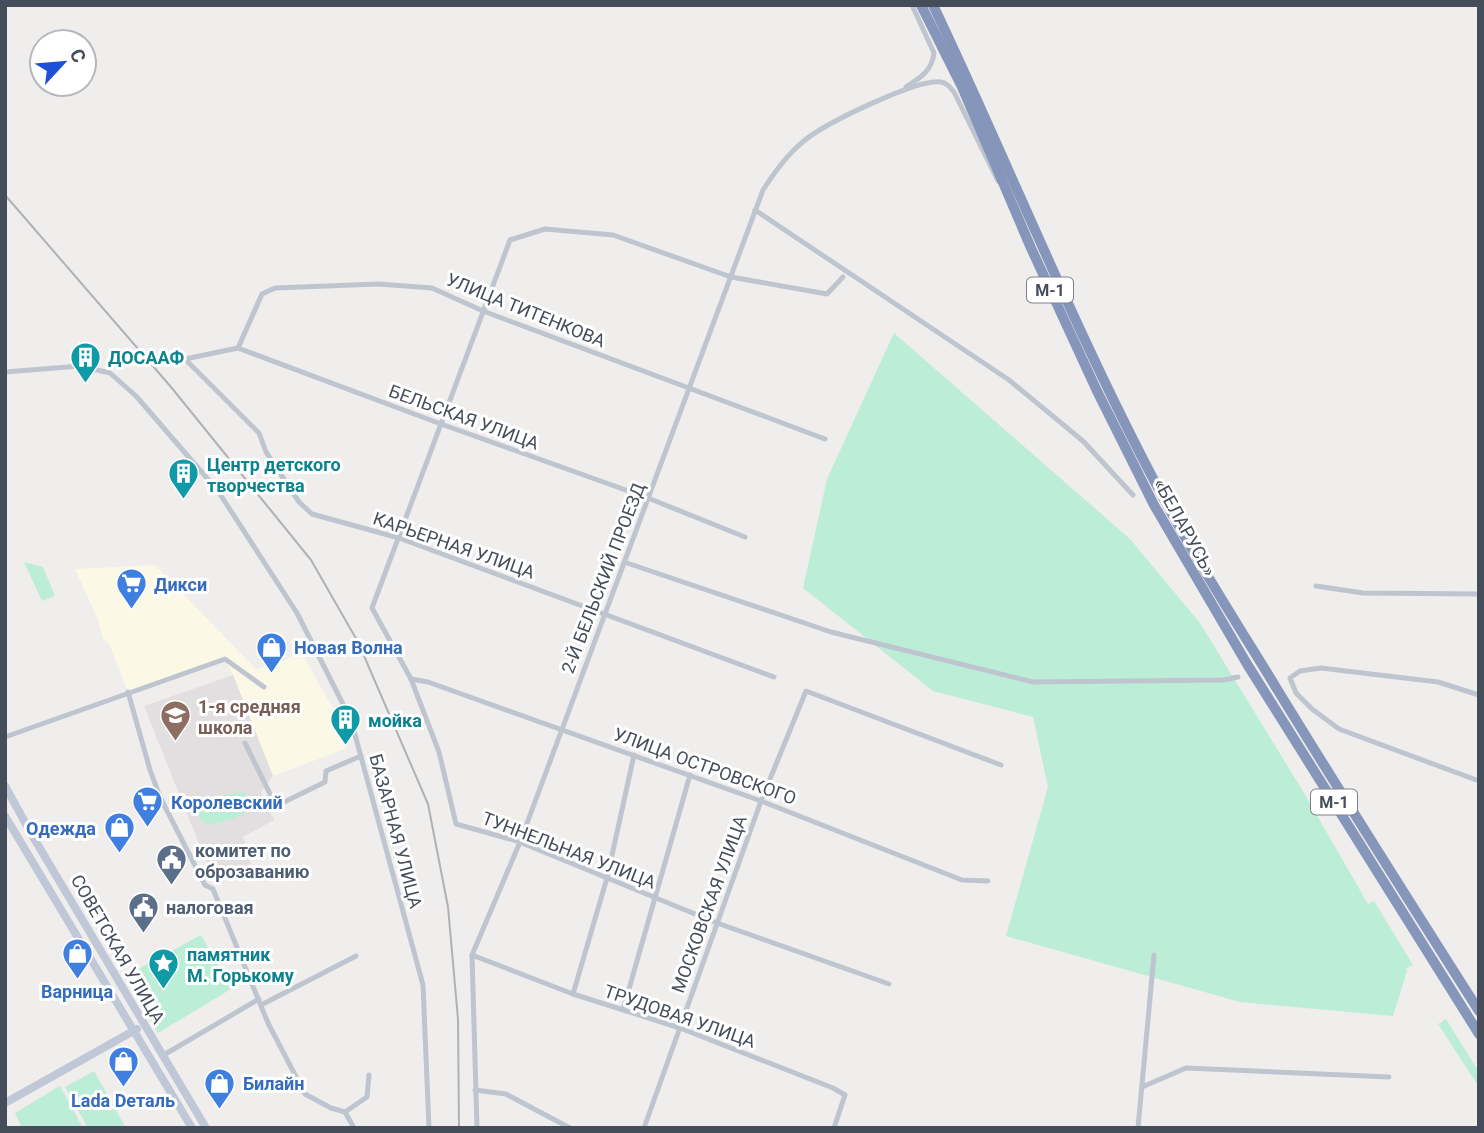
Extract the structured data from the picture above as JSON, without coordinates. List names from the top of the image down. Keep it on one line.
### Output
{"streets":{"highway":["М-1","«БЕЛАРУСЬ»"],"main road":["СОВЕТСКАЯ УЛИЦА"],"street":["УЛИЦА ТИТЕНКОВА","БЕЛЬСКАЯ УЛИЦА","КАРЬЕРНАЯ УЛИЦА","2-Й БЕЛЬСКИЙ ПРОЕЗД","УЛИЦА ОСТРОВСКОГО","БАЗАРНАЯ УЛИЦА","ТУННЕЛЬНАЯ УЛИЦА","МОСКОВСКАЯ УЛИЦА","ТРУДОВАЯ УЛИЦА"]},"crossings":[["УЛИЦА ТИТЕНКОВА","БЕЛЬСКАЯ УЛИЦА"],["УЛИЦА ТИТЕНКОВА","2-Й БЕЛЬСКИЙ ПРОЕЗД"],["БЕЛЬСКАЯ УЛИЦА","2-Й БЕЛЬСКИЙ ПРОЕЗД"],["КАРЬЕРНАЯ УЛИЦА","2-Й БЕЛЬСКИЙ ПРОЕЗД"],["КАРЬЕРНАЯ УЛИЦА","ТУННЕЛЬНАЯ УЛИЦА"],["2-Й БЕЛЬСКИЙ ПРОЕЗД","УЛИЦА ОСТРОВСКОГО"],["2-Й БЕЛЬСКИЙ ПРОЕЗД","ТУННЕЛЬНАЯ УЛИЦА"],["2-Й БЕЛЬСКИЙ ПРОЕЗД","ТРУДОВАЯ УЛИЦА"],["УЛИЦА ОСТРОВСКОГО","ТУННЕЛЬНАЯ УЛИЦА"],["УЛИЦА ОСТРОВСКОГО","МОСКОВСКАЯ УЛИЦА"],["ТУННЕЛЬНАЯ УЛИЦА","МОСКОВСКАЯ УЛИЦА"],["МОСКОВСКАЯ УЛИЦА","ТРУДОВАЯ УЛИЦА"]],"places":{"building":["ДОСААФ","Центр детского творчества","мойка"],"supermarket":["Дикси","Королевский"],"shop":["Новая Волна","Одежда","Варница","Lada Dеталь","Билайн"],"school or university":["1-я средняя школа"],"public building":["комитет по оброзаванию","налоговая"],"place":["памятник М. Горькому"]},"north":"top right"}
